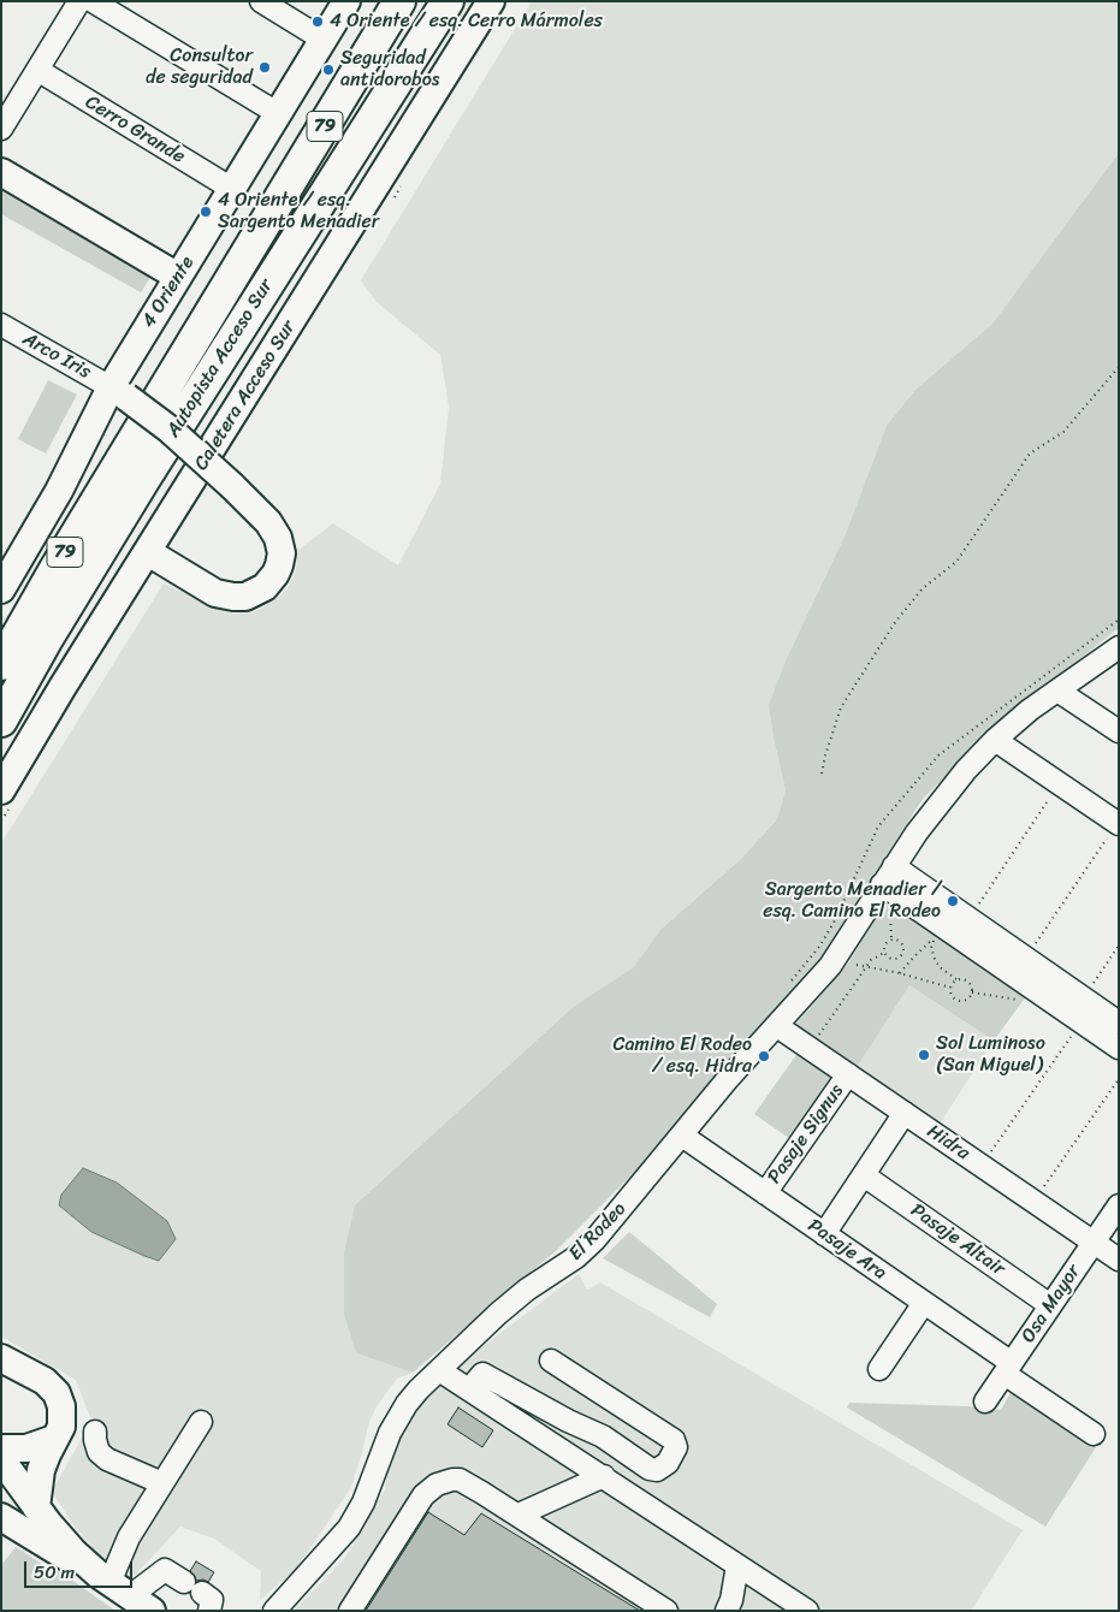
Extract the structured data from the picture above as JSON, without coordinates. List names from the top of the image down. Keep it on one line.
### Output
{"streets":{"highway":["79","Autopista Acceso Sur"],"main road":["4 Oriente","Caletera Acceso Sur"],"street":["Cerro Grande","Arco Iris","Pasaje Signus","Hidra","El Rodeo","Pasaje Altair","Pasaje Ara","Osa Mayor"]},"crossings":[["Cerro Grande","4 Oriente"],["4 Oriente","Arco Iris"],["Pasaje Signus","Hidra"],["Pasaje Signus","Pasaje Ara"],["Hidra","El Rodeo"],["Hidra","Osa Mayor"],["El Rodeo","Pasaje Ara"],["Pasaje Altair","Osa Mayor"],["Pasaje Ara","Osa Mayor"]],"places":["4 Oriente / esq. Cerro Mármoles","Consultor de seguridad","Seguridad antidorobos","4 Oriente / esq. Sargento Menadier","Sargento Menadier / esq. Camino El Rodeo","Sol Luminoso (San Miguel)","Camino El Rodeo / esq. Hidra"],"scale_bar":"50 m"}
